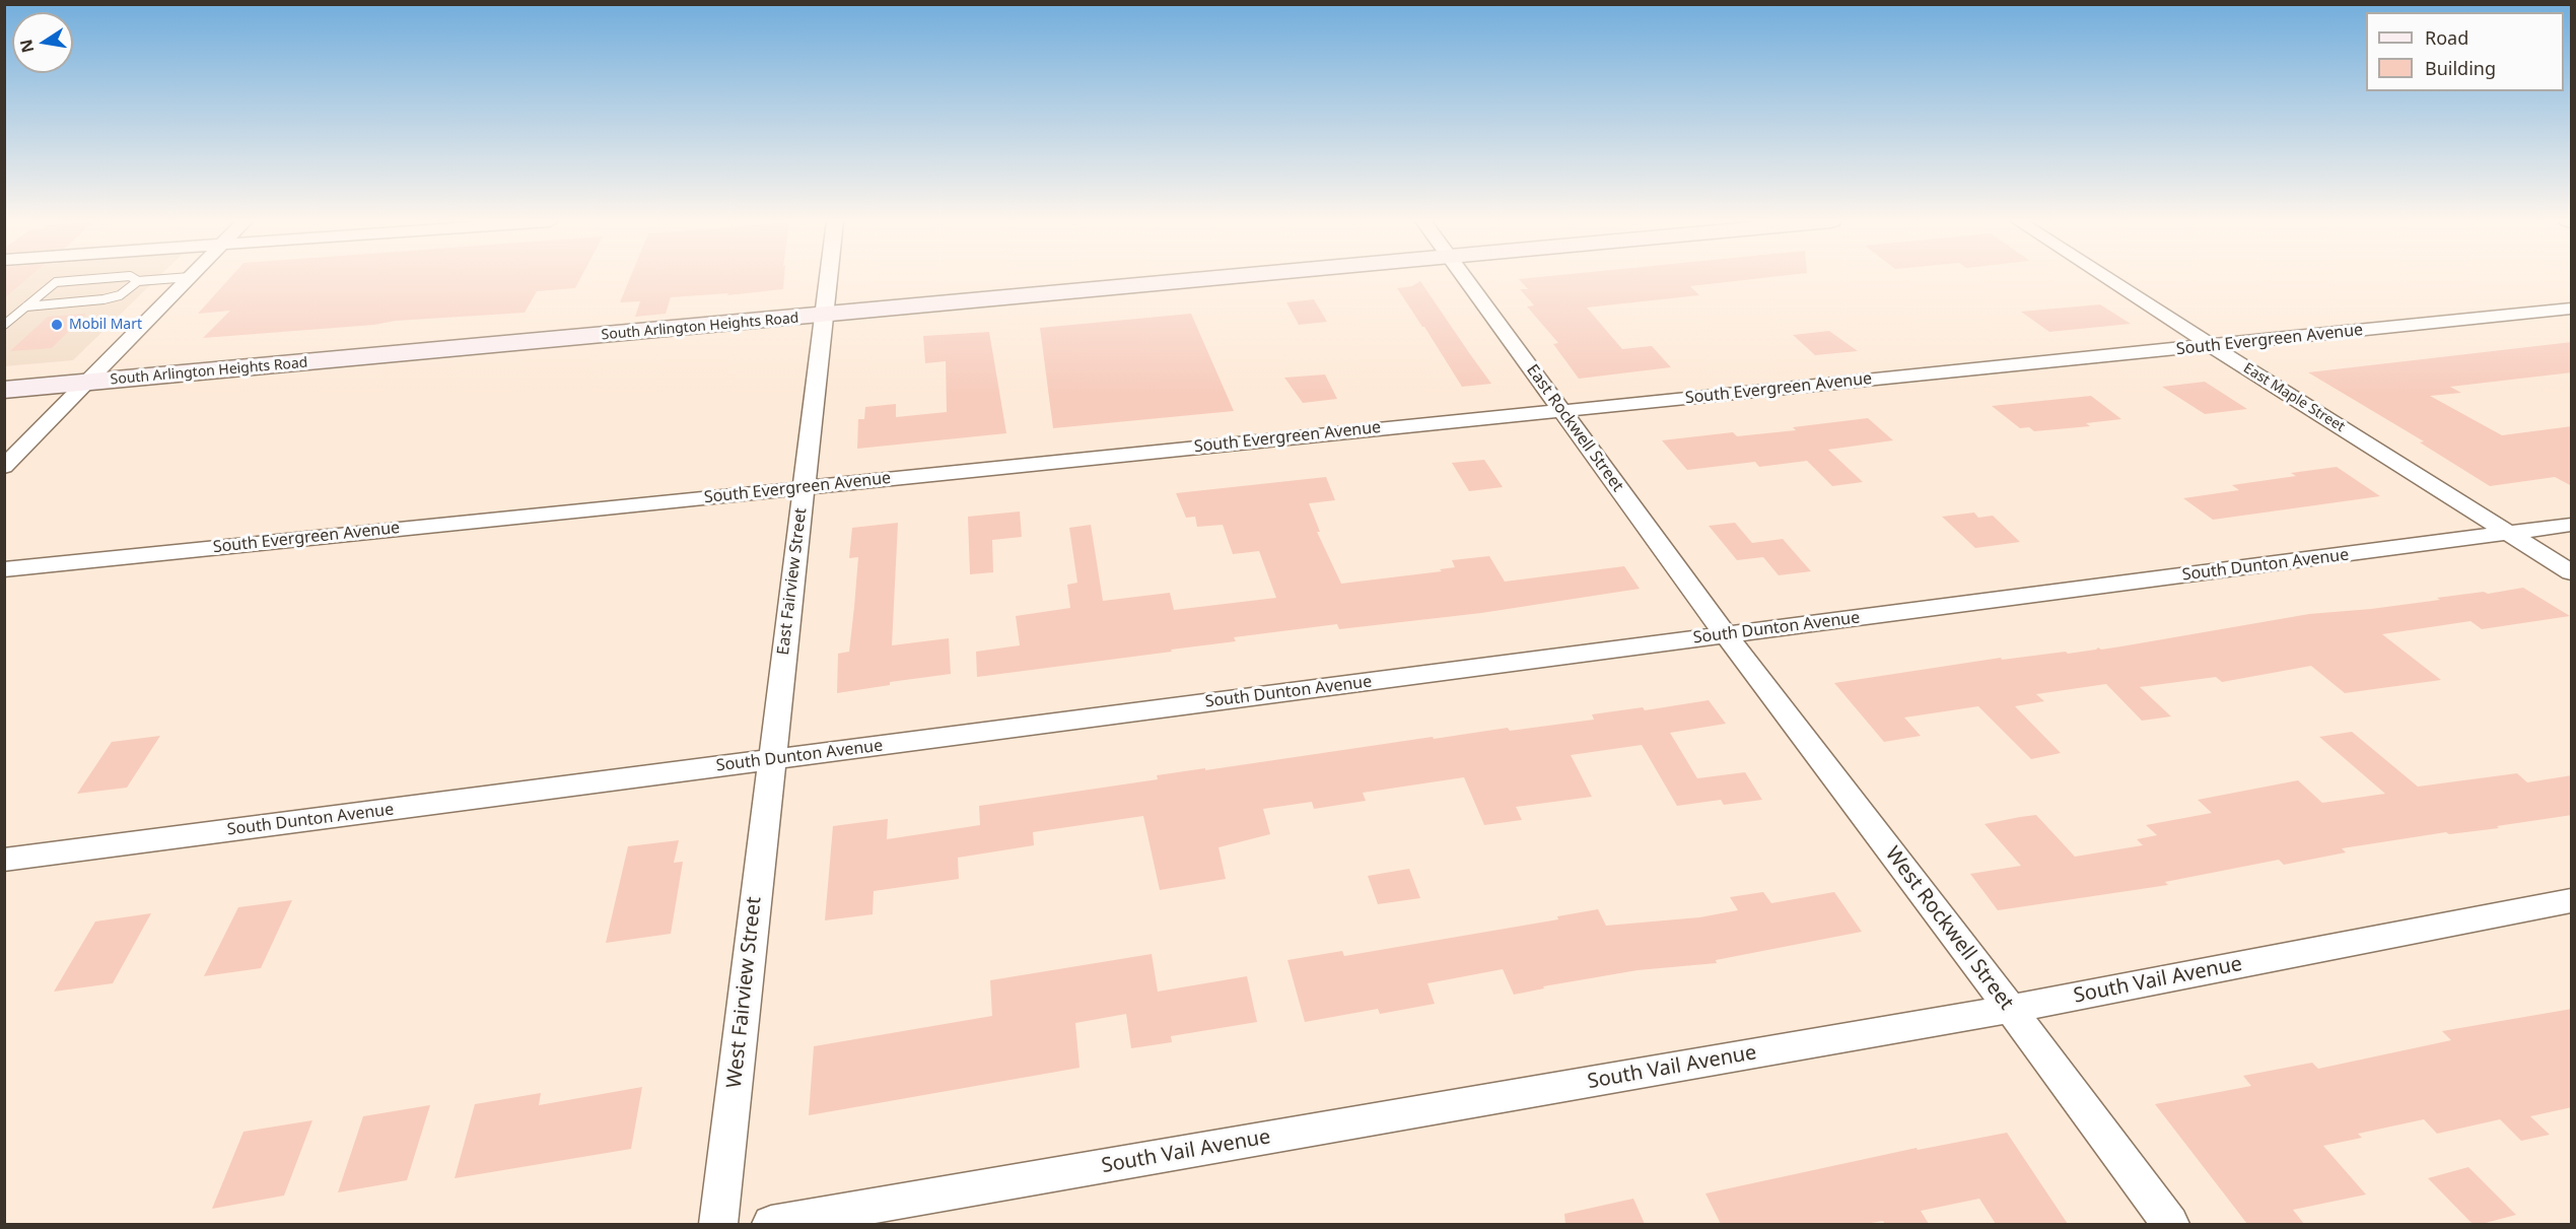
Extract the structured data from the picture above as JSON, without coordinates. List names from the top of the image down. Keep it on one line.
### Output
{"streets":{"main road":["South Arlington Heights Road"],"street":["South Evergreen Avenue","East Maple Street","East Rockwell Street","South Dunton Avenue","East Fairview Street","West Rockwell Street","South Vail Avenue","West Fairview Street"]},"crossings":[["South Arlington Heights Road","East Fairview Street"],["South Evergreen Avenue","East Maple Street"],["South Evergreen Avenue","East Rockwell Street"],["South Evergreen Avenue","East Fairview Street"],["East Maple Street","South Dunton Avenue"],["East Rockwell Street","South Dunton Avenue"],["East Rockwell Street","West Rockwell Street"],["South Dunton Avenue","East Fairview Street"],["South Dunton Avenue","West Rockwell Street"],["South Dunton Avenue","West Fairview Street"],["East Fairview Street","West Fairview Street"],["West Rockwell Street","South Vail Avenue"]],"places":["Mobil Mart"],"legend":["Road","Building"],"north":"left"}
